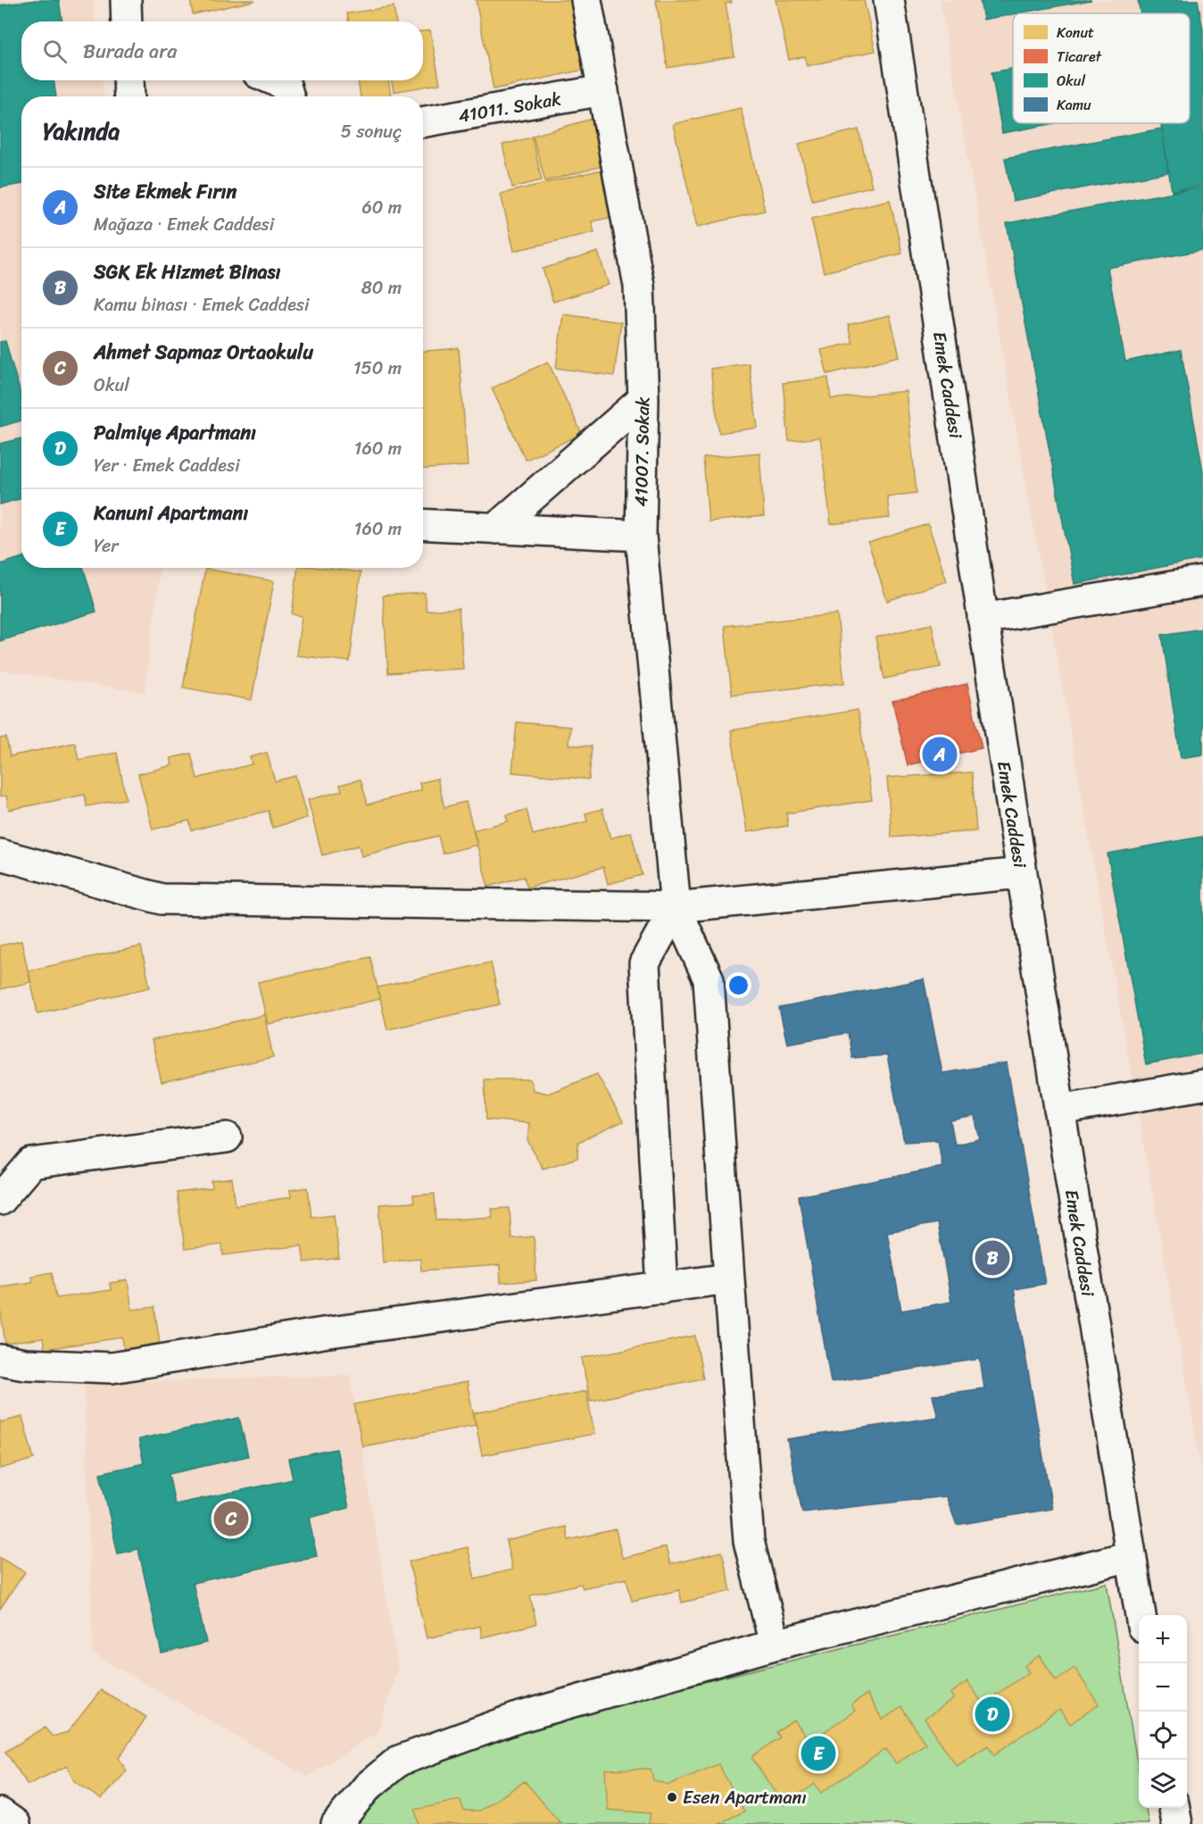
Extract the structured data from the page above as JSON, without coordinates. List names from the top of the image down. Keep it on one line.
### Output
{"streets":{"street":["41011. Sokak","Emek Caddesi","41007. Sokak"]},"crossings":[["41011. Sokak","41007. Sokak"]],"places":["Esen Apartmanı"],"legend":["Konut","Ticaret","Okul","Kamu"],"page":{"search":"Burada ara","heading":["Yakında","5 sonuç"],"list":[{"mark":"A","name":"Site Ekmek Fırın","note":"Mağaza · Emek Caddesi","value":"60 m"},{"mark":"B","name":"SGK Ek Hizmet Binası","note":"Kamu binası · Emek Caddesi","value":"80 m"},{"mark":"C","name":"Ahmet Sapmaz Ortaokulu","note":"Okul","value":"150 m"},{"mark":"D","name":"Palmiye Apartmanı","note":"Yer · Emek Caddesi","value":"160 m"},{"mark":"E","name":"Kanuni Apartmanı","note":"Yer","value":"160 m"}],"pins":["A","B","C","D","E"],"map_buttons":["+","−"]}}
